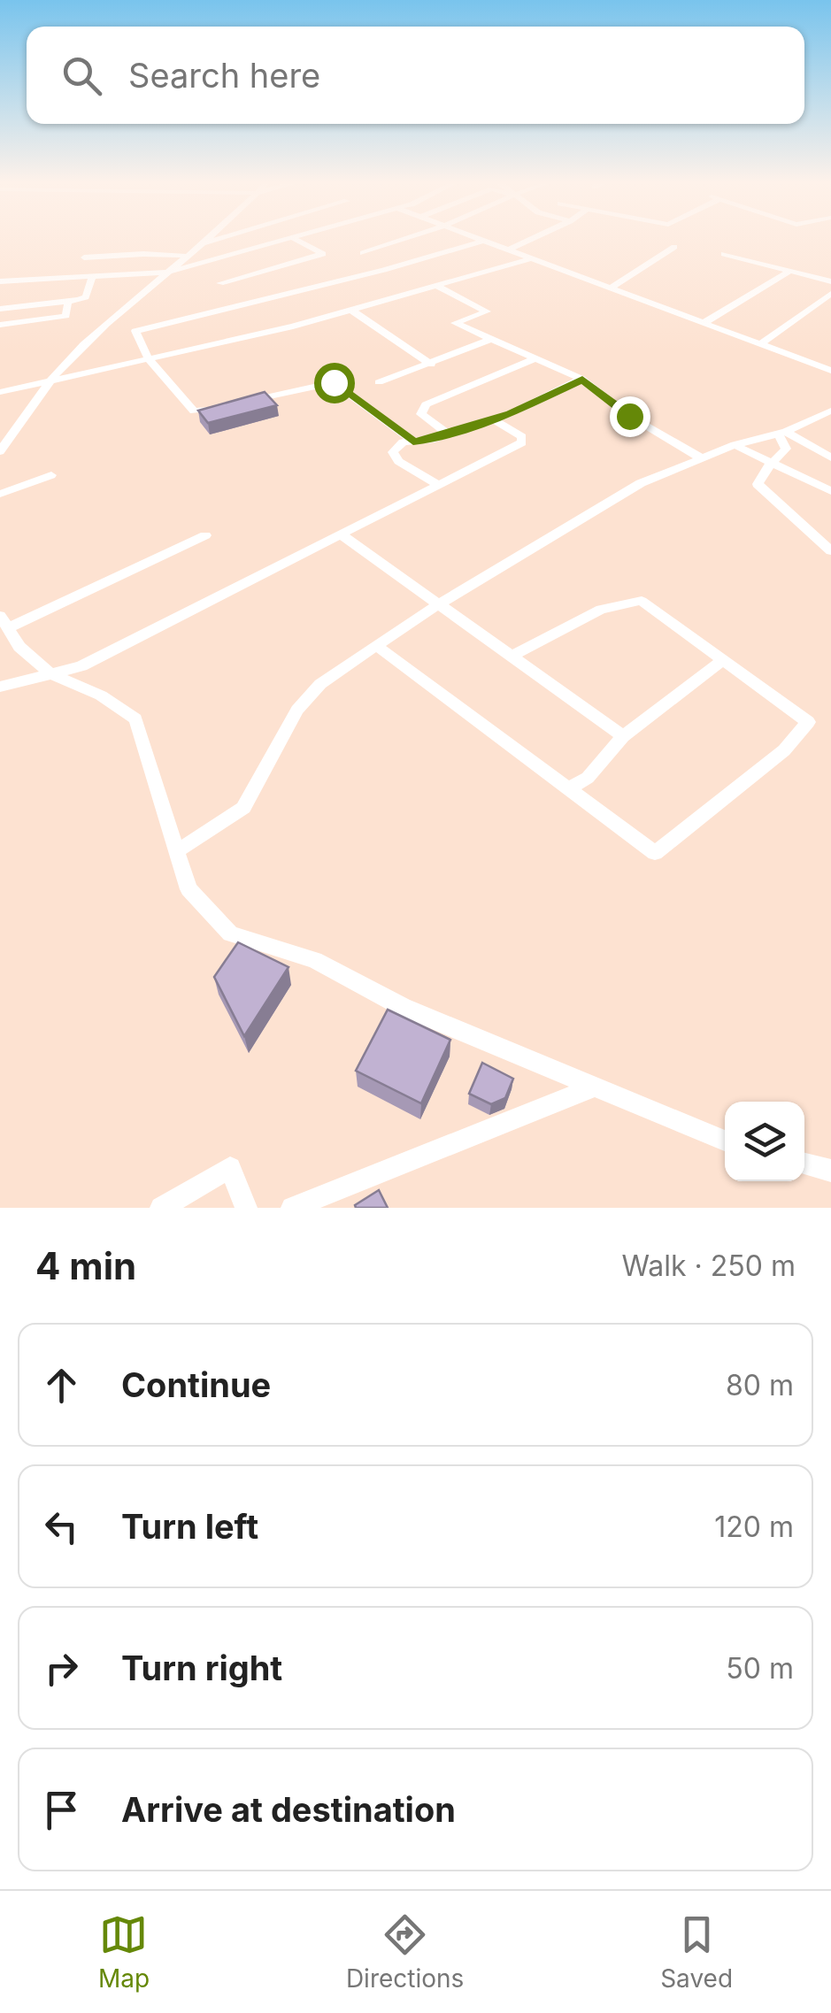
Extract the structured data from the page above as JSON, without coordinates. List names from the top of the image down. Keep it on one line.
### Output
{"page":{"search":"Search here","heading":["4 min","Walk · 250 m"],"list":[["Continue","80 m"],["Turn left","120 m"],["Turn right","50 m"],"Arrive at destination"],"nav":["Map","Directions","Saved"]}}
